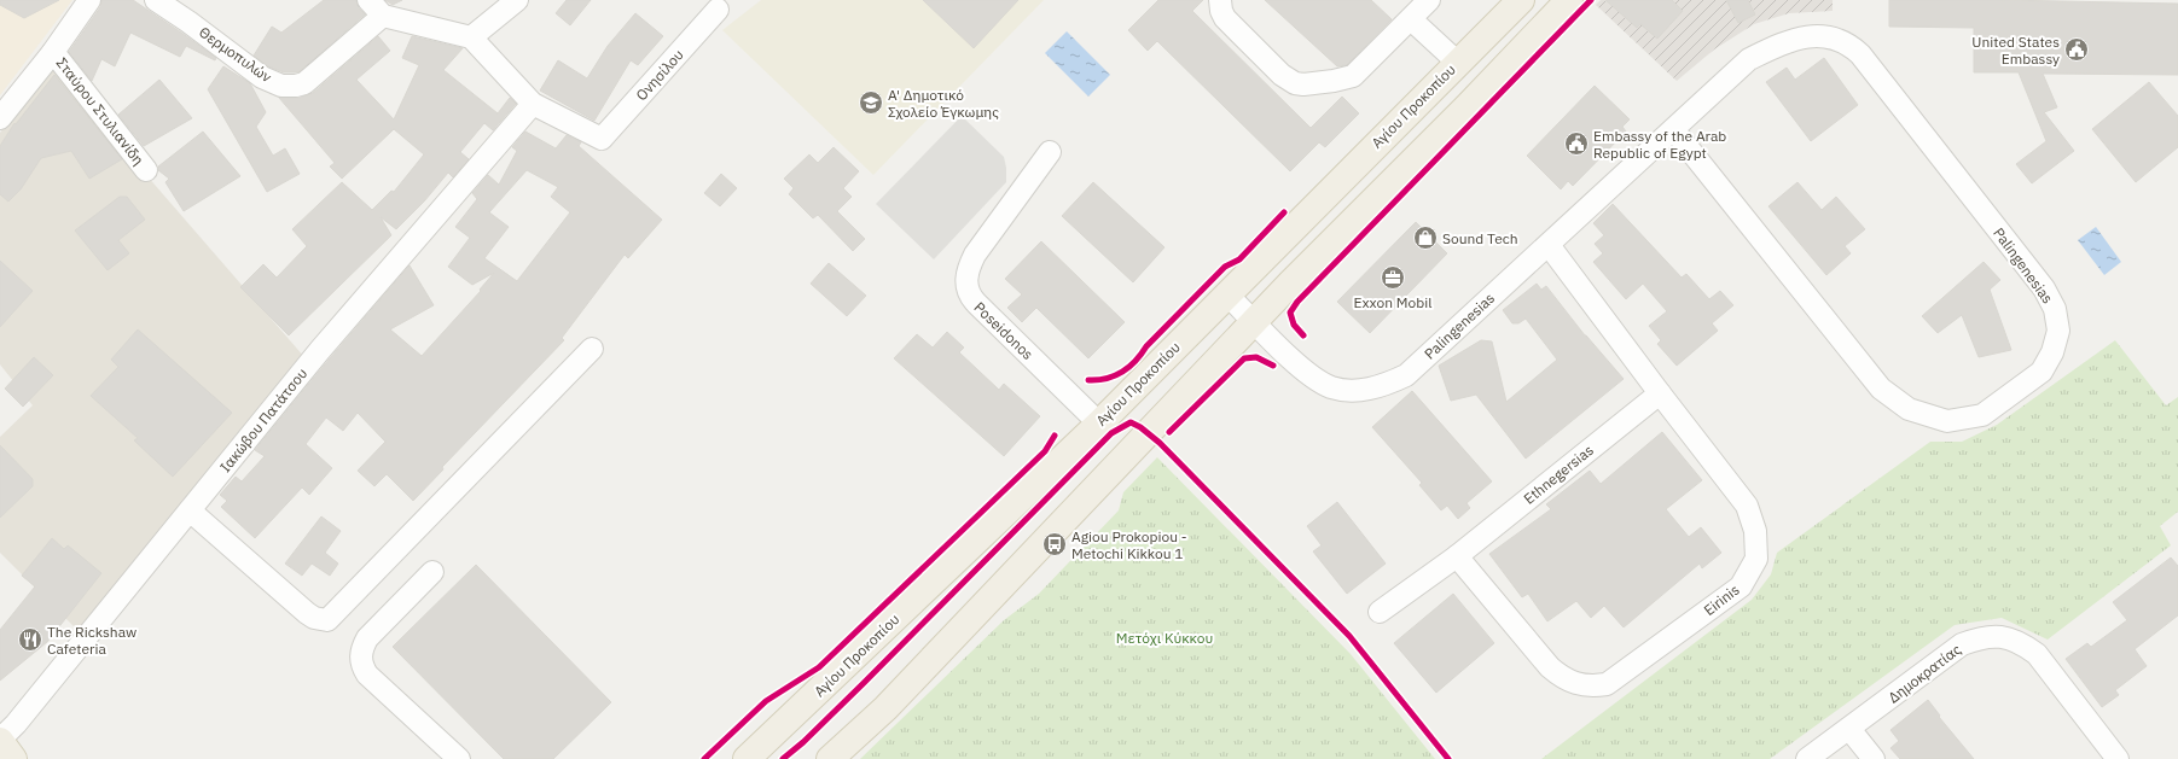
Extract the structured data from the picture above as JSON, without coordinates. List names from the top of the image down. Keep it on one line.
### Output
{"streets":{"main road":["Αγίου Προκοπίου"],"street":["Θερμοπυλών","Ονησίλου","Σταύρου Στυλιανίδη","Palingenesias","Poseidonos","Ιακώβου Πατάτσου","Ethnegersias","Eirinis","Δημοκρατίας"]},"crossings":[["Ονησίλου","Ιακώβου Πατάτσου"],["Αγίου Προκοπίου","Palingenesias"],["Αγίου Προκοπίου","Poseidonos"],["Palingenesias","Eirinis"],["Ethnegersias","Eirinis"]],"parks":["Μετόχι Κύκκου"],"places":{"public building":["United States Embassy","Embassy of the Arab Republic of Egypt"],"school or university":["Α' Δημοτικό Σχολείο Έγκωμης"],"shop":["Sound Tech"],"office":["Exxon Mobil"],"bus stop":["Agiou Prokopiou - Metochi Kikkou 1"],"restaurant":["The Rickshaw Cafeteria"]}}
